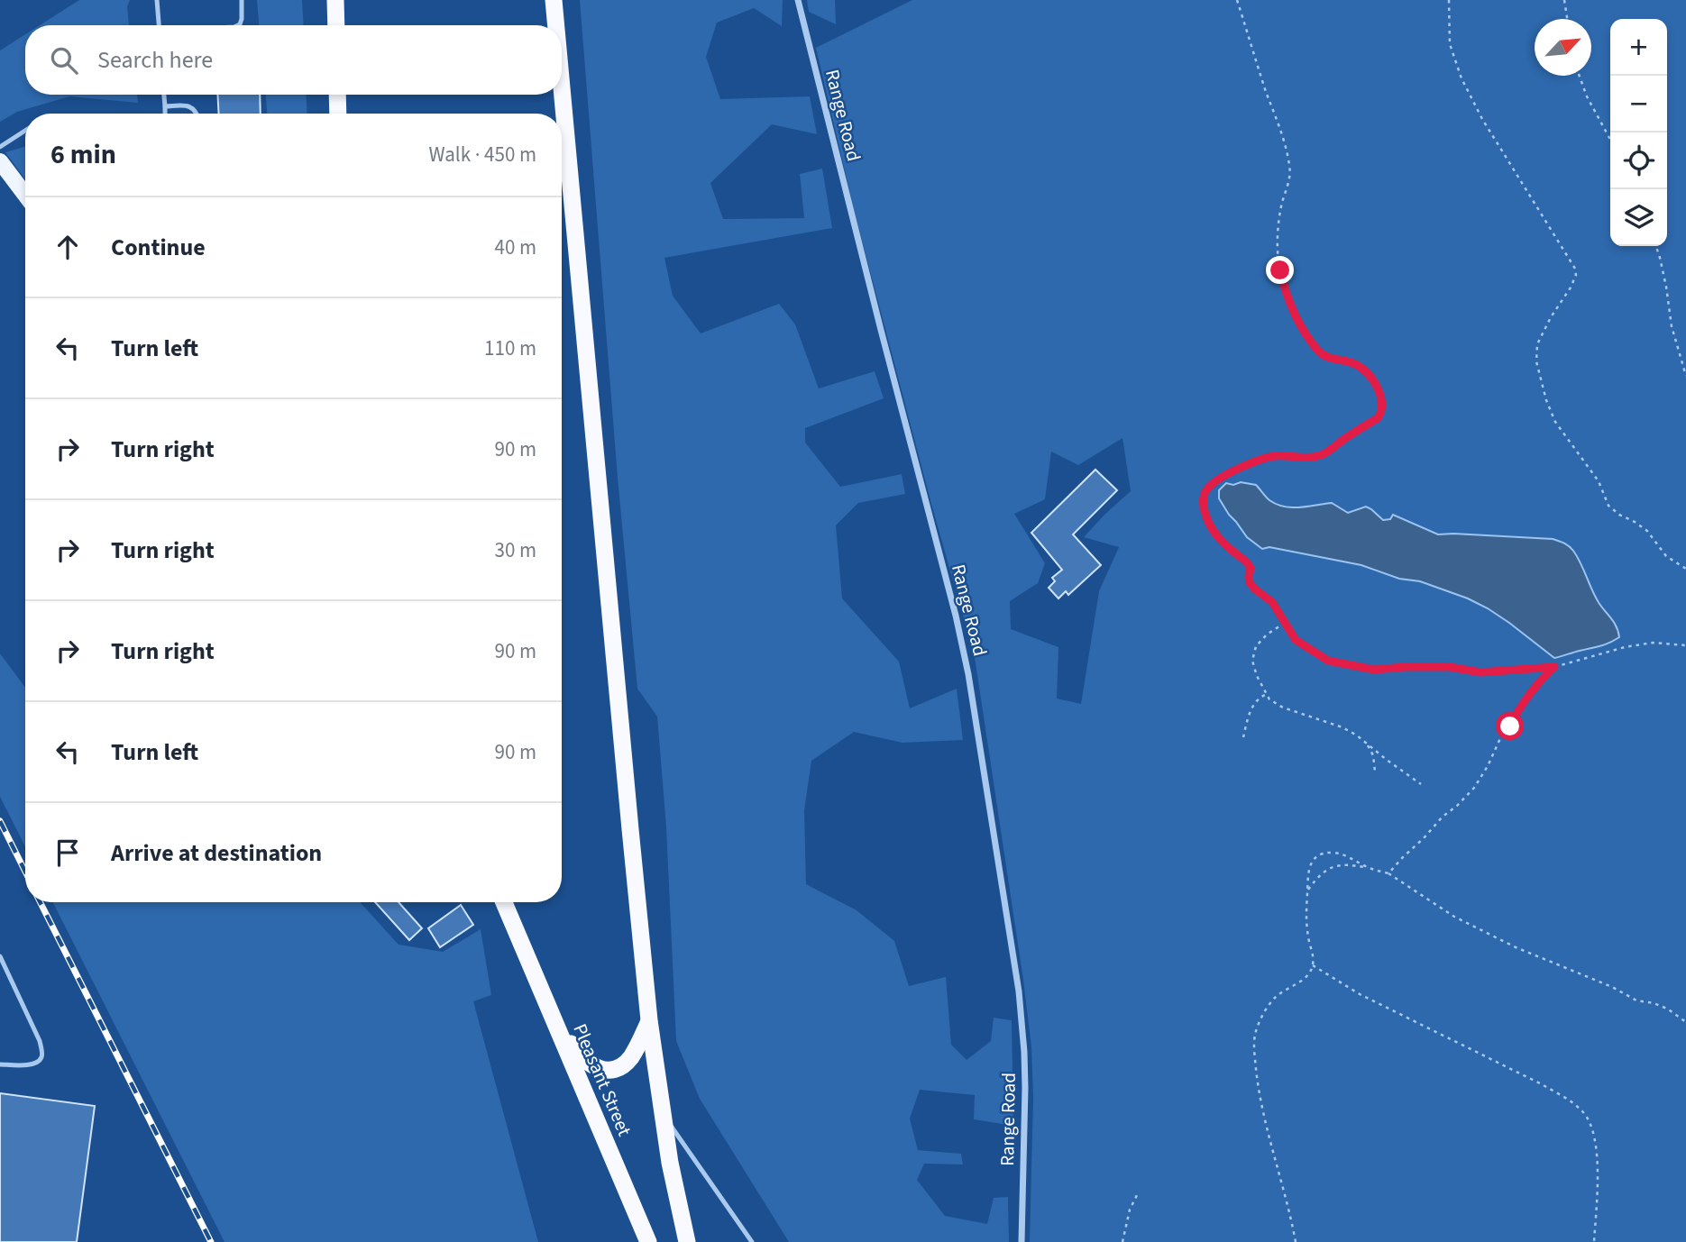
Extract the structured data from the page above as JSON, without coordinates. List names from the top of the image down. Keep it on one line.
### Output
{"streets":{"highway":["Pleasant Street"],"street":["Range Road"]},"north":"top right","page":{"map_buttons":["+","−"],"search":"Search here","heading":["6 min","Walk · 450 m"],"list":[["Continue","40 m"],["Turn left","110 m"],["Turn right","90 m"],["Turn right","30 m"],["Turn right","90 m"],["Turn left","90 m"],"Arrive at destination"]}}
